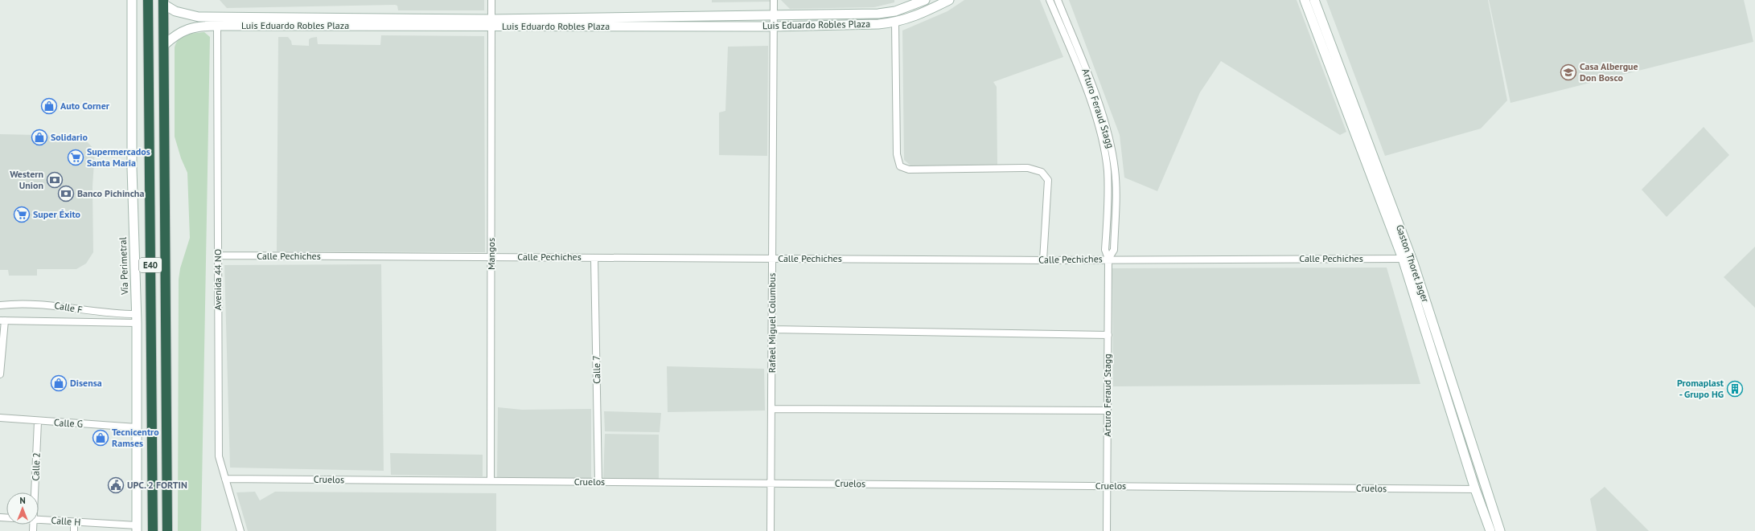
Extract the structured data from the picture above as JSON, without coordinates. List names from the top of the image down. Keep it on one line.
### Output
{"streets":{"highway":["E40"],"street":["Luis Eduardo Robles Plaza","Arturo Feraud Stagg","Mangos","Calle Pechiches","Gaston Thoret Jager","Vía Perimetral","Avenida 44 NO","Calle F","Rafael Miguel Columbus","Calle 7","Calle G","Calle 2","Cruelos","Calle H"]},"crossings":[["Luis Eduardo Robles Plaza","Mangos"],["Luis Eduardo Robles Plaza","E40"],["Luis Eduardo Robles Plaza","Avenida 44 NO"],["Luis Eduardo Robles Plaza","Rafael Miguel Columbus"],["Arturo Feraud Stagg","Calle Pechiches"],["Arturo Feraud Stagg","Cruelos"],["Mangos","Calle Pechiches"],["Mangos","Cruelos"],["Calle Pechiches","Gaston Thoret Jager"],["Calle Pechiches","Avenida 44 NO"],["Calle Pechiches","Rafael Miguel Columbus"],["Calle Pechiches","Calle 7"],["Gaston Thoret Jager","Cruelos"],["Vía Perimetral","Calle F"],["Vía Perimetral","Calle G"],["Vía Perimetral","Calle H"],["Avenida 44 NO","Cruelos"],["Rafael Miguel Columbus","Cruelos"],["Calle 7","Cruelos"],["Calle G","Calle 2"]],"places":{"school or university":["Casa Albergue Don Bosco"],"shop":["Auto Corner","Solidario","Disensa","Tecnicentro Ramses"],"supermarket":["Supermercados Santa Maria","Super Éxito"],"bank":["Western Union","Banco Pichincha"],"building":["Promaplast - Grupo HG"],"public building":["UPC. 2 FORTIN"]},"north":"top"}
